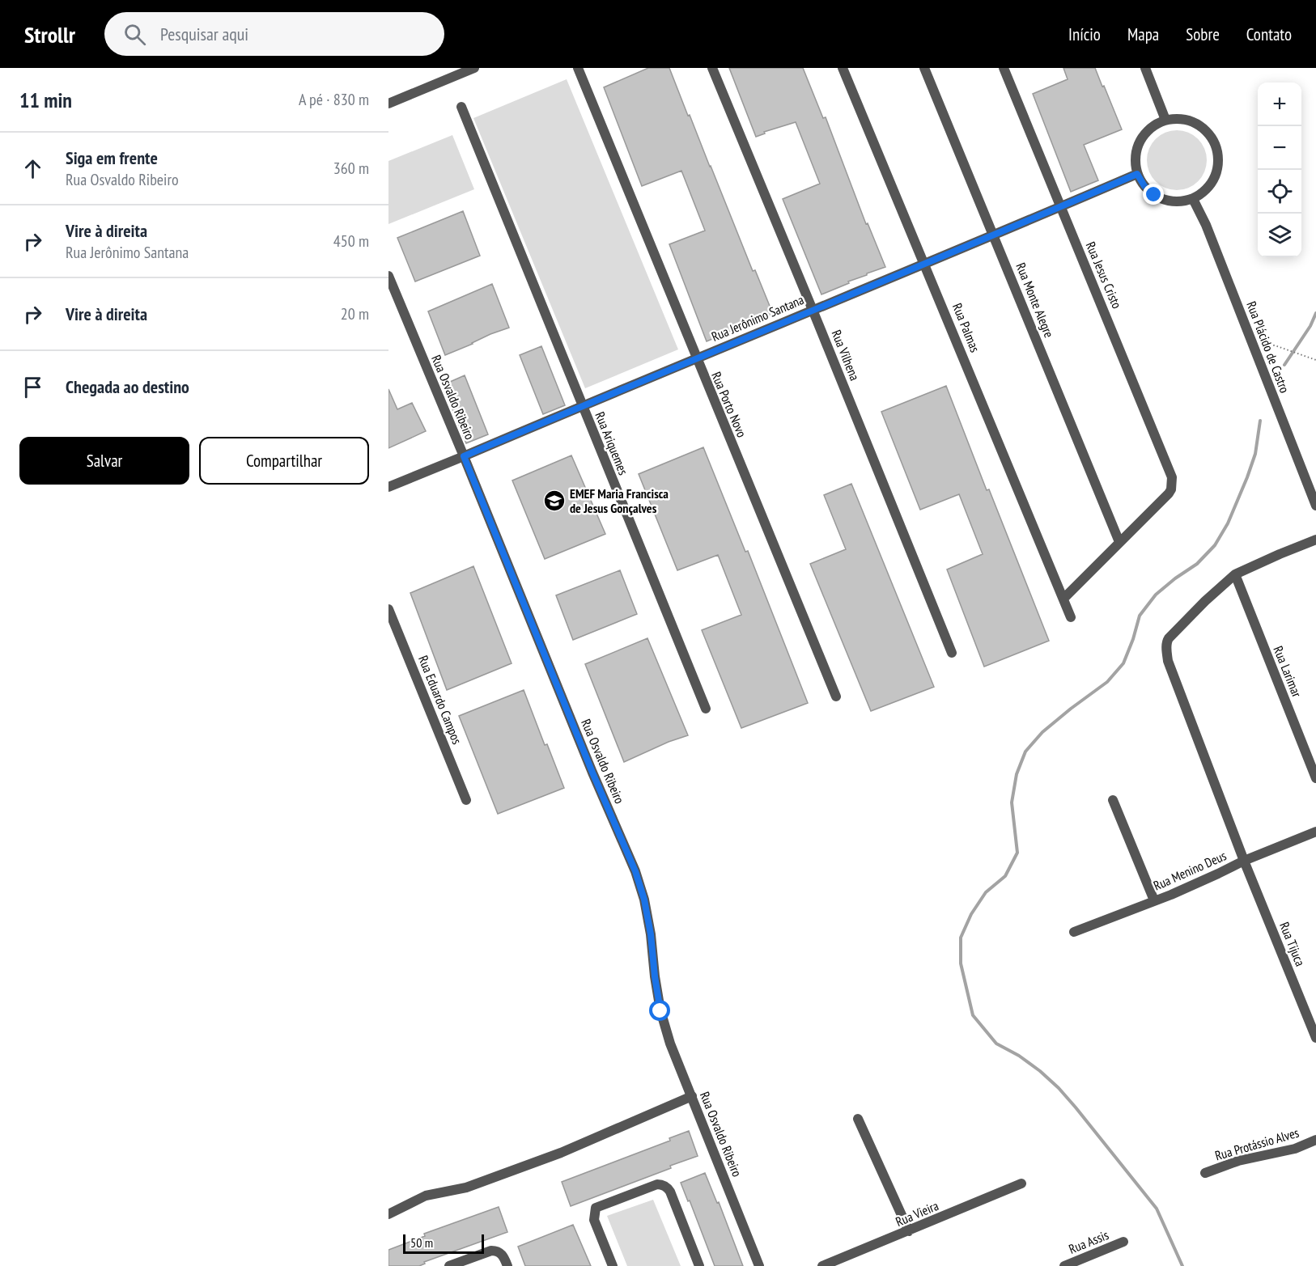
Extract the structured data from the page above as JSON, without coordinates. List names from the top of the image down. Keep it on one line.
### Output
{"streets":{"street":["Rua Jesus Cristo","Rua Monte Alegre","Rua Jerônimo Santana","Rua Palmas","Rua Plácido de Castro","Rua Vilhena","Rua Osvaldo Ribeiro","Rua Porto Novo","Rua Ariquemes","Rua Larimar","Rua Eduardo Campos","Rua Menino Deus","Rua Tijuca","Rua Protássio Alves","Rua Vieira","Rua Assis"]},"crossings":[["Rua Jesus Cristo","Rua Monte Alegre"],["Rua Jesus Cristo","Rua Jerônimo Santana"],["Rua Monte Alegre","Rua Jerônimo Santana"],["Rua Jerônimo Santana","Rua Palmas"],["Rua Jerônimo Santana","Rua Plácido de Castro"],["Rua Jerônimo Santana","Rua Vilhena"],["Rua Jerônimo Santana","Rua Osvaldo Ribeiro"],["Rua Jerônimo Santana","Rua Porto Novo"],["Rua Jerônimo Santana","Rua Ariquemes"],["Rua Larimar","Rua Tijuca"],["Rua Menino Deus","Rua Tijuca"]],"places":{"school or university":["EMEF Maria Francisca de Jesus Gonçalves"]},"scale_bar":"50 m","page":{"header":"Strollr","search":"Pesquisar aqui","nav":["Início","Mapa","Sobre","Contato"],"heading":["11 min","A pé · 830 m"],"map_buttons":["+","−"],"list":[["Siga em frente","Rua Osvaldo Ribeiro","360 m"],["Vire à direita","Rua Jerônimo Santana","450 m"],["Vire à direita","20 m"],"Chegada ao destino"],"buttons":["Salvar","Compartilhar"],"scale":"50 m"}}
